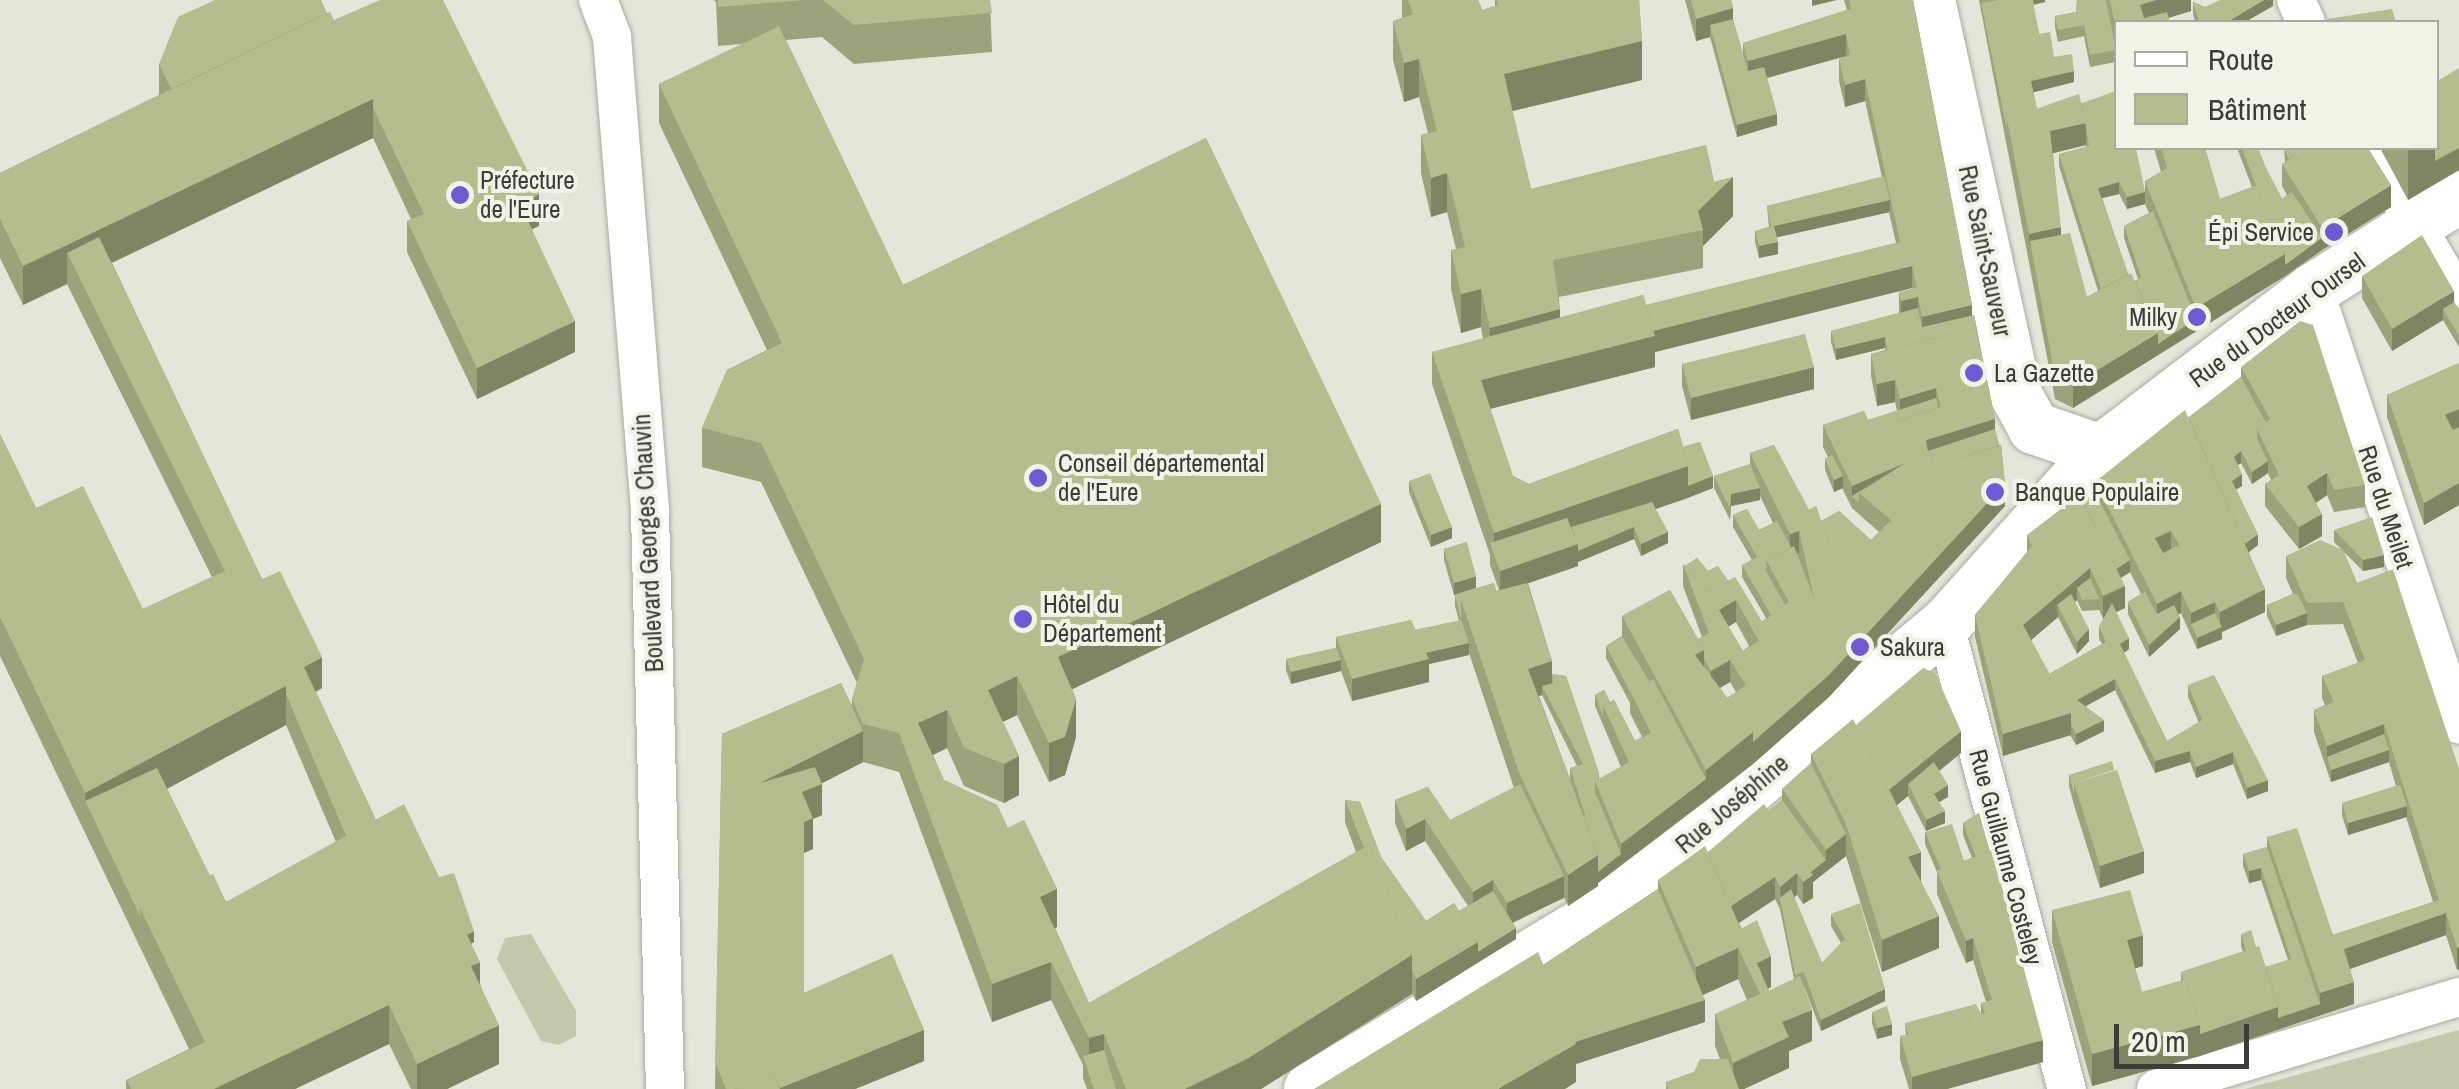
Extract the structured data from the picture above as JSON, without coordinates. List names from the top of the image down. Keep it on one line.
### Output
{"streets":{"main road":["Rue Saint-Sauveur","Rue du Docteur Oursel","Rue Joséphine"],"street":["Rue du Meilet","Boulevard Georges Chauvin","Rue Guillaume Costeley"]},"crossings":[["Rue Saint-Sauveur","Rue du Docteur Oursel"],["Rue Saint-Sauveur","Rue Joséphine"],["Rue du Docteur Oursel","Rue du Meilet"],["Rue du Docteur Oursel","Rue Joséphine"],["Rue Joséphine","Rue Guillaume Costeley"]],"places":["Préfecture de l'Eure","Épi Service","Milky","La Gazette","Conseil départemental de l'Eure","Banque Populaire","Hôtel du Département","Sakura"],"legend":["Route","Bâtiment"],"scale_bar":"20 m"}
